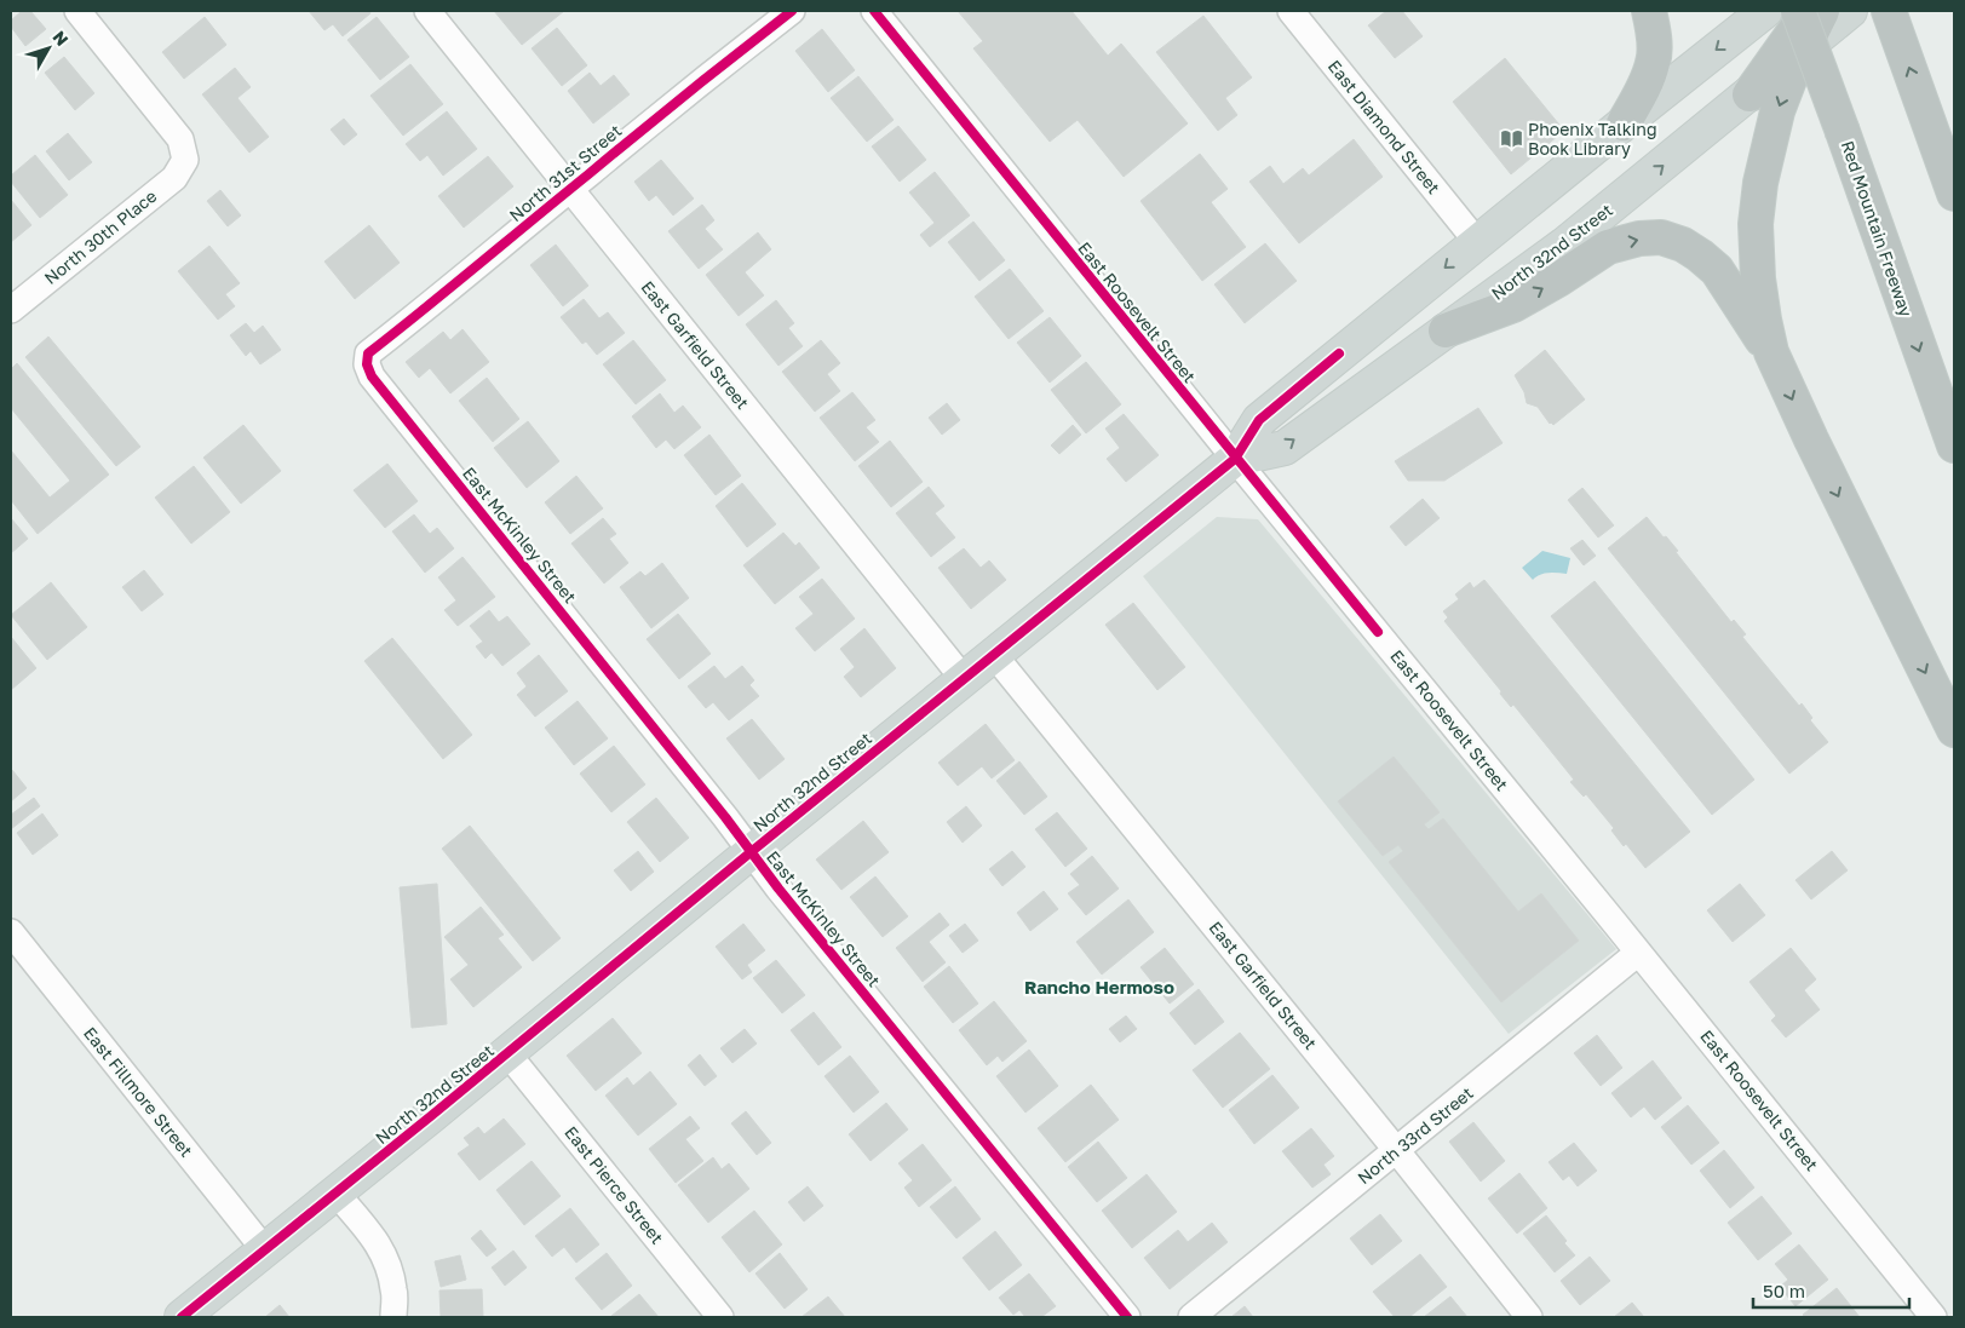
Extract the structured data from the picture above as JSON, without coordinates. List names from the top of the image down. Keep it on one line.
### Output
{"streets":{"highway":["Red Mountain Freeway"],"main road":["North 32nd Street"],"street":["East Diamond Street","North 31st Street","North 30th Place","East Roosevelt Street","East Garfield Street","East McKinley Street","East Fillmore Street","North 33rd Street","East Pierce Street"]},"crossings":[["East Diamond Street","North 32nd Street"],["North 31st Street","East Garfield Street"],["North 31st Street","East McKinley Street"],["North 32nd Street","East Roosevelt Street"],["North 32nd Street","East Garfield Street"],["North 32nd Street","East McKinley Street"],["North 32nd Street","East Fillmore Street"],["North 32nd Street","East Pierce Street"],["East Roosevelt Street","North 33rd Street"],["East Garfield Street","North 33rd Street"]],"districts":["Rancho Hermoso"],"places":{"library":["Phoenix Talking Book Library"]},"scale_bar":"50 m","north":"top right"}
